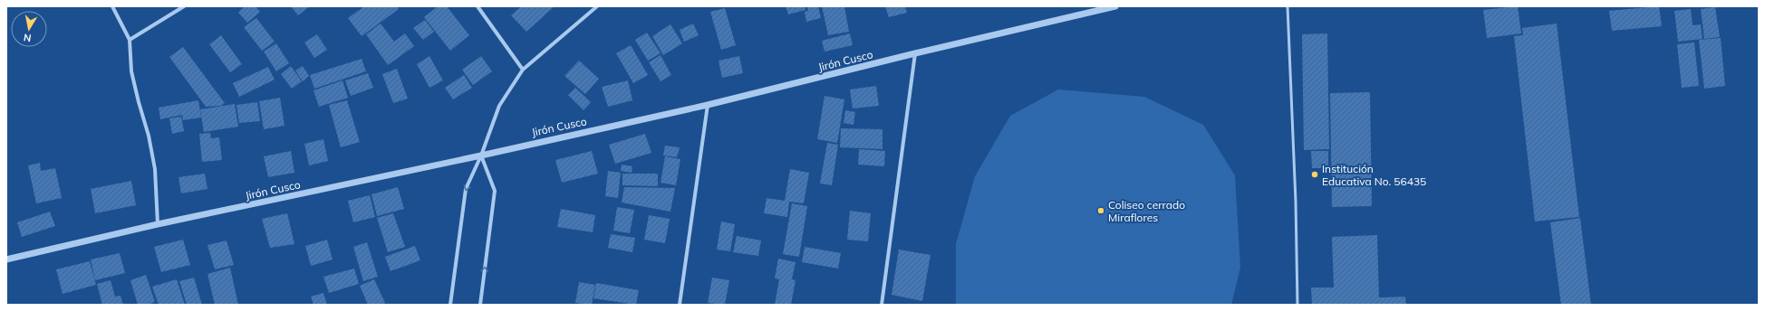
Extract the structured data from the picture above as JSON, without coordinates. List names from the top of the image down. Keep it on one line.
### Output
{"streets":{"street":["Jirón Cusco"]},"places":["Institución Educativa No. 56435","Coliseo cerrado Miraflores"],"north":"bottom"}
